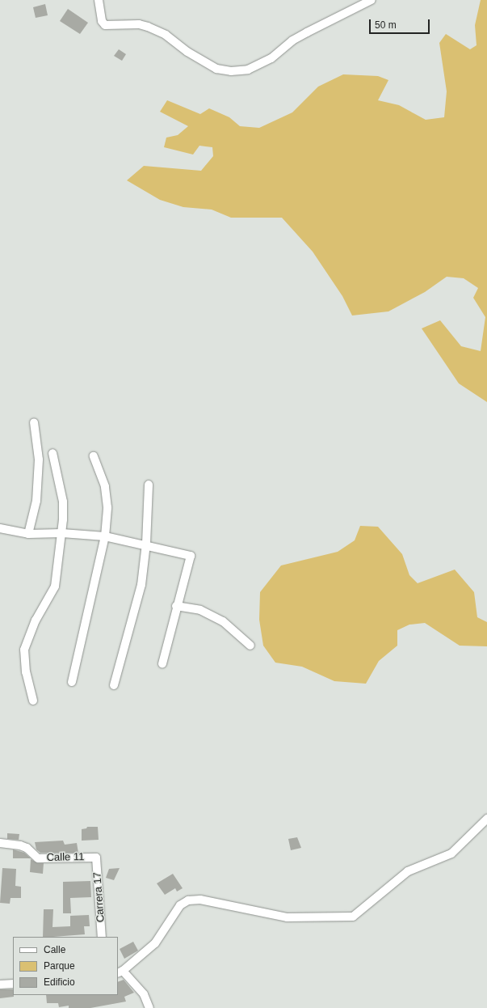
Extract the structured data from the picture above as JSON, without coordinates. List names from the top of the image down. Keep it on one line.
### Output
{"streets":{"street":["Calle 11","Carrera 17"]},"crossings":[["Calle 11","Carrera 17"]],"legend":["Calle","Parque","Edificio"],"scale_bar":"50 m"}
